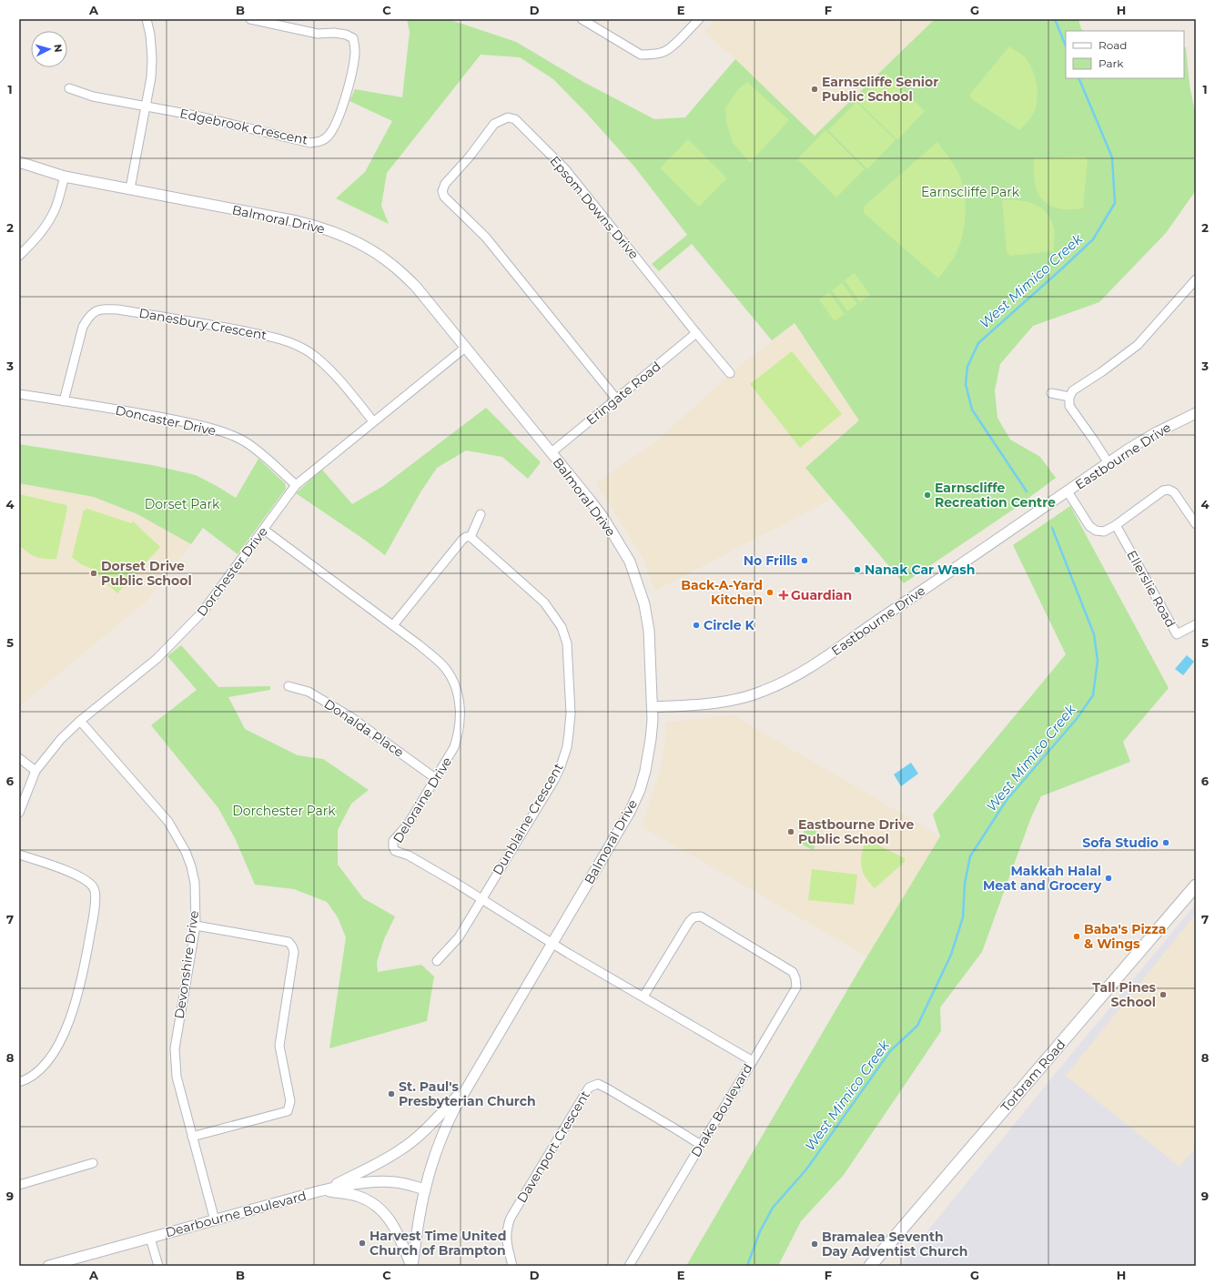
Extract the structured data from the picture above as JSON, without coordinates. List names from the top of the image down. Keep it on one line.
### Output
{"streets":{"main road":["Torbram Road"],"street":["Edgebrook Crescent","Epsom Downs Drive","Balmoral Drive","Danesbury Crescent","Eringate Road","Doncaster Drive","Eastbourne Drive","Dorchester Drive","Ellerslie Road","Donalda Place","Deloraine Drive","Dunblaine Crescent","Devonshire Drive","Drake Boulevard","Davenport Crescent","Dearbourne Boulevard"]},"crossings":[["Epsom Downs Drive","Eringate Road"],["Balmoral Drive","Eringate Road"],["Balmoral Drive","Eastbourne Drive"],["Balmoral Drive","Dorchester Drive"],["Balmoral Drive","Deloraine Drive"],["Balmoral Drive","Drake Boulevard"],["Balmoral Drive","Dearbourne Boulevard"],["Danesbury Crescent","Doncaster Drive"],["Danesbury Crescent","Dorchester Drive"],["Doncaster Drive","Dorchester Drive"],["Dorchester Drive","Deloraine Drive"],["Dorchester Drive","Devonshire Drive"],["Donalda Place","Deloraine Drive"],["Deloraine Drive","Dunblaine Crescent"],["Deloraine Drive","Drake Boulevard"],["Devonshire Drive","Dearbourne Boulevard"],["Drake Boulevard","Davenport Crescent"]],"water":["West Mimico Creek"],"parks":["Earnscliffe Park","Dorset Park","Dorchester Park"],"places":{"other":["Earnscliffe Senior Public School","Earnscliffe Recreation Centre","No Frills","Nanak Car Wash","Dorset Drive Public School","Back-A-Yard Kitchen","Circle K","Eastbourne Drive Public School","Sofa Studio","Makkah Halal Meat and Grocery","Baba's Pizza & Wings","Tall Pines School","St. Paul's Presbyterian Church","Harvest Time United Church of Brampton","Bramalea Seventh Day Adventist Church"],"health":["Guardian"]},"legend":["Road","Park"],"north":"right","grid":{"columns":["A","B","C","D","E","F","G","H"],"rows":["1","2","3","4","5","6","7","8","9"]}}
